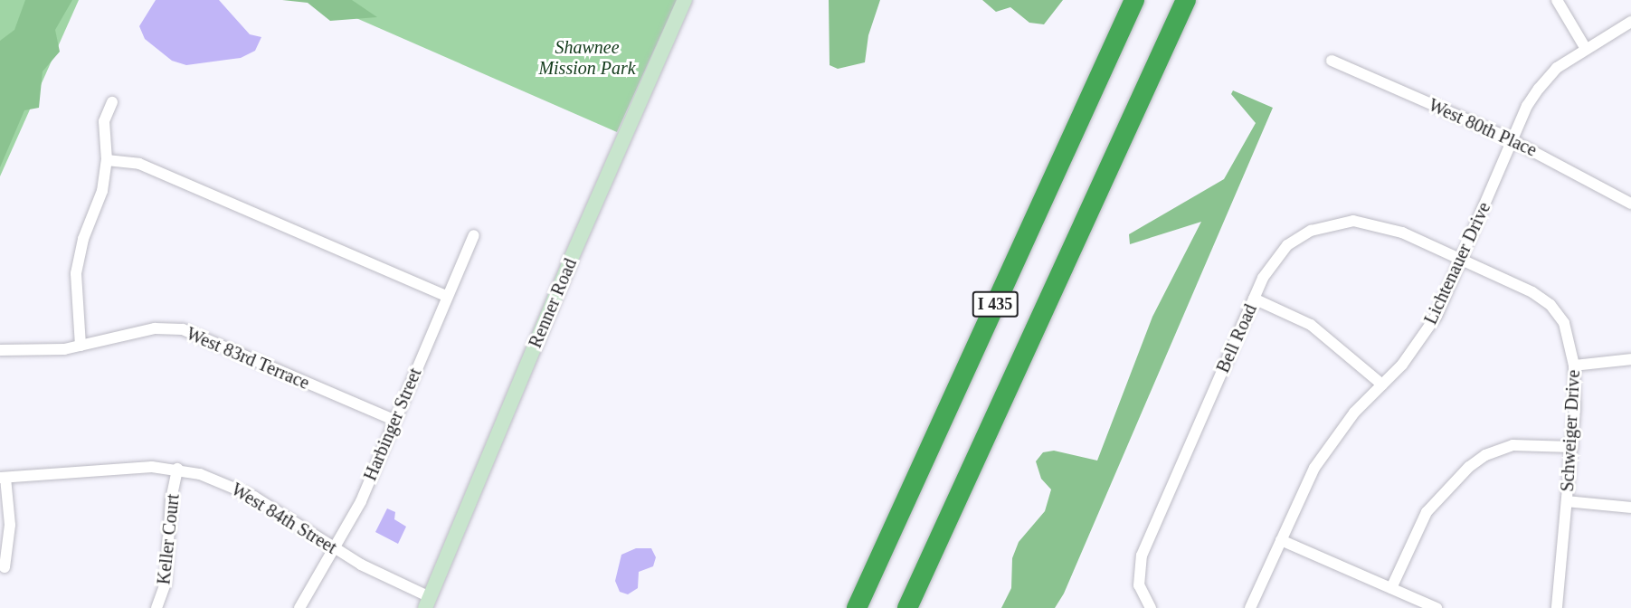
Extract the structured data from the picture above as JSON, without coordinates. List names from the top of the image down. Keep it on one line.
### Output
{"streets":{"highway":["I 435"],"main road":["Renner Road"],"street":["West 80th Place","Lichtenauer Drive","Bell Road","West 83rd Terrace","Harbinger Street","Schweiger Drive","West 84th Street","Keller Court"]},"crossings":[["West 80th Place","Lichtenauer Drive"],["Lichtenauer Drive","Bell Road"],["Lichtenauer Drive","Schweiger Drive"],["Renner Road","West 84th Street"],["Bell Road","Schweiger Drive"],["West 83rd Terrace","Harbinger Street"],["Harbinger Street","West 84th Street"],["West 84th Street","Keller Court"]],"parks":["Shawnee Mission Park"]}
